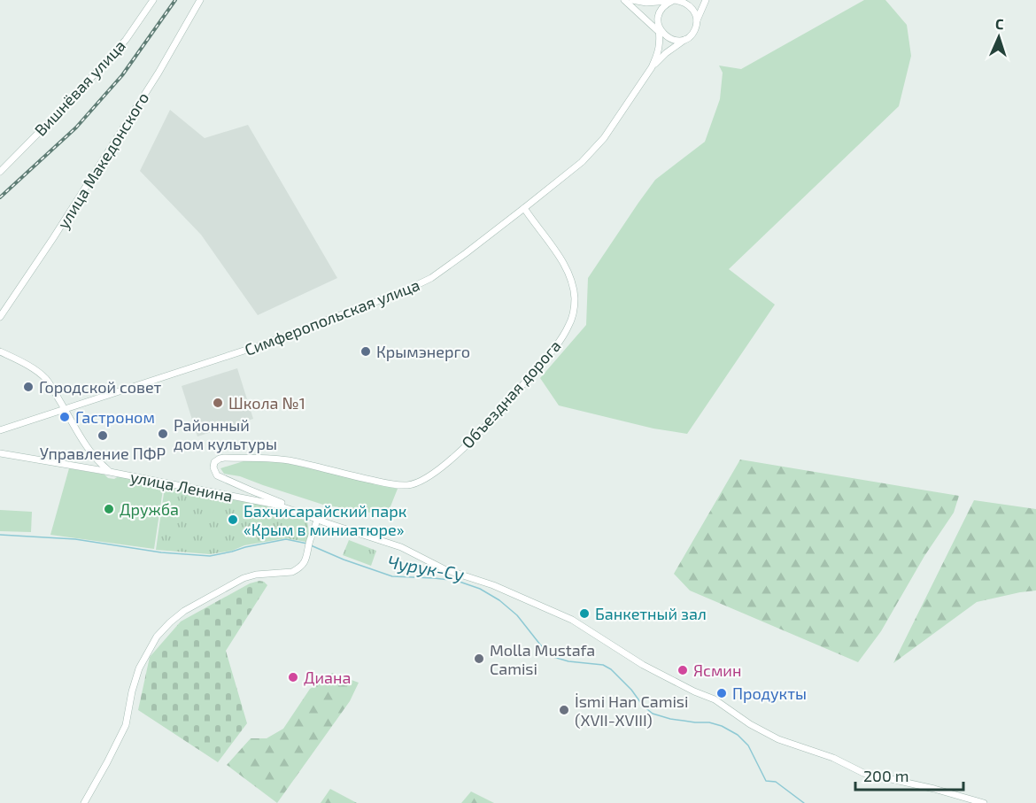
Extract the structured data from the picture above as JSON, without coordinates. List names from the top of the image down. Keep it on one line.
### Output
{"streets":{"main road":["Вишнёвая улица","улица Македонского","Симферопольская улица","Объездная дорога","улица Ленина"]},"crossings":[["Симферопольская улица","Объездная дорога"],["Объездная дорога","улица Ленина"]],"water":["Чурук-Су"],"places":["Крымэнерго","Городской совет","Школа №1","Гастроном","Районный дом культуры","Управление ПФР","Дружба","Бахчисарайский парк «Крым в миниатюре»","Банкетный зал","Molla Mustafa Camisi","Ясмин","Диана","Продукты","İsmi Han Camisi (XVII-XVIII)"],"scale_bar":"200 m","north":"top"}
